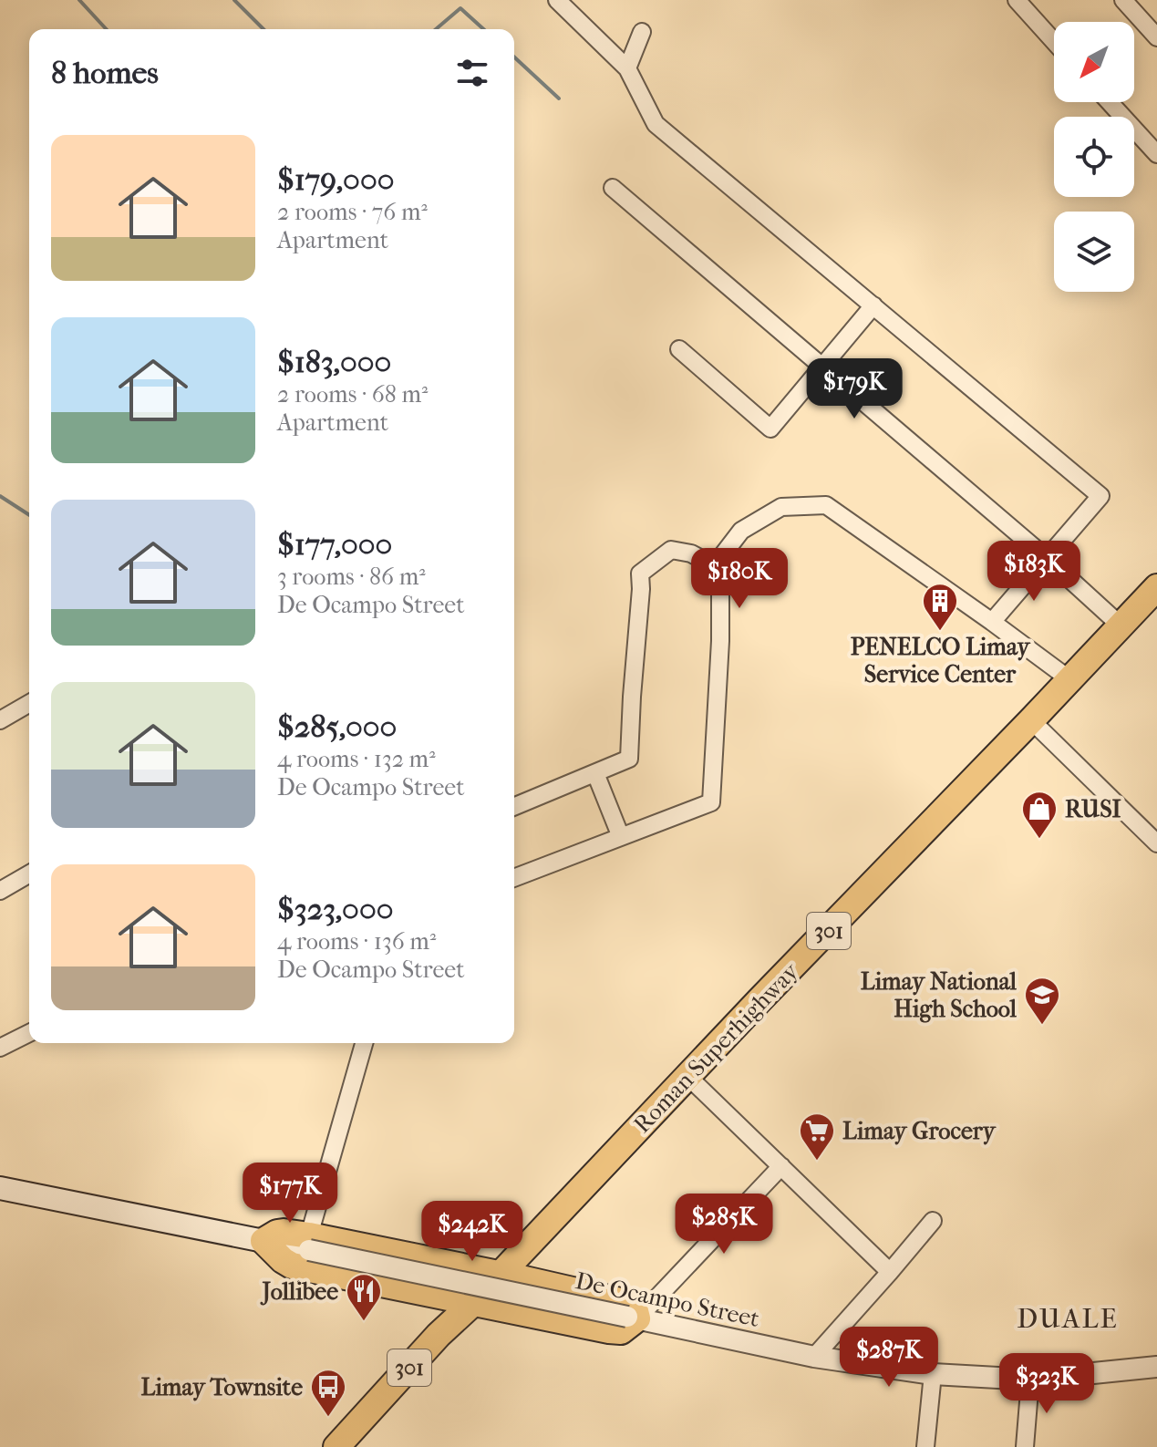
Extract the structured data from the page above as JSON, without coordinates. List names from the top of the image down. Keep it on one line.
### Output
{"streets":{"main road":["301","Roman Superhighway"],"street":["De Ocampo Street"]},"districts":["DUALE"],"places":{"building":["PENELCO Limay Service Center"],"shop":["RUSI"],"school or university":["Limay National High School"],"supermarket":["Limay Grocery"],"restaurant":["Jollibee"],"bus stop":["Limay Townsite"]},"north":"bottom left","page":{"heading":"8 homes","list":[{"name":"$179,000","note":"2 rooms · 76 m² · Apartment"},{"name":"$183,000","note":"2 rooms · 68 m² · Apartment"},{"name":"$177,000","note":"3 rooms · 86 m² · De Ocampo Street"},{"name":"$285,000","note":"4 rooms · 132 m² · De Ocampo Street"},{"name":"$323,000","note":"4 rooms · 136 m² · De Ocampo Street"}],"price":["$179K","$183K","$180K","$177K","$285K","$242K","$287K","$323K"]}}
